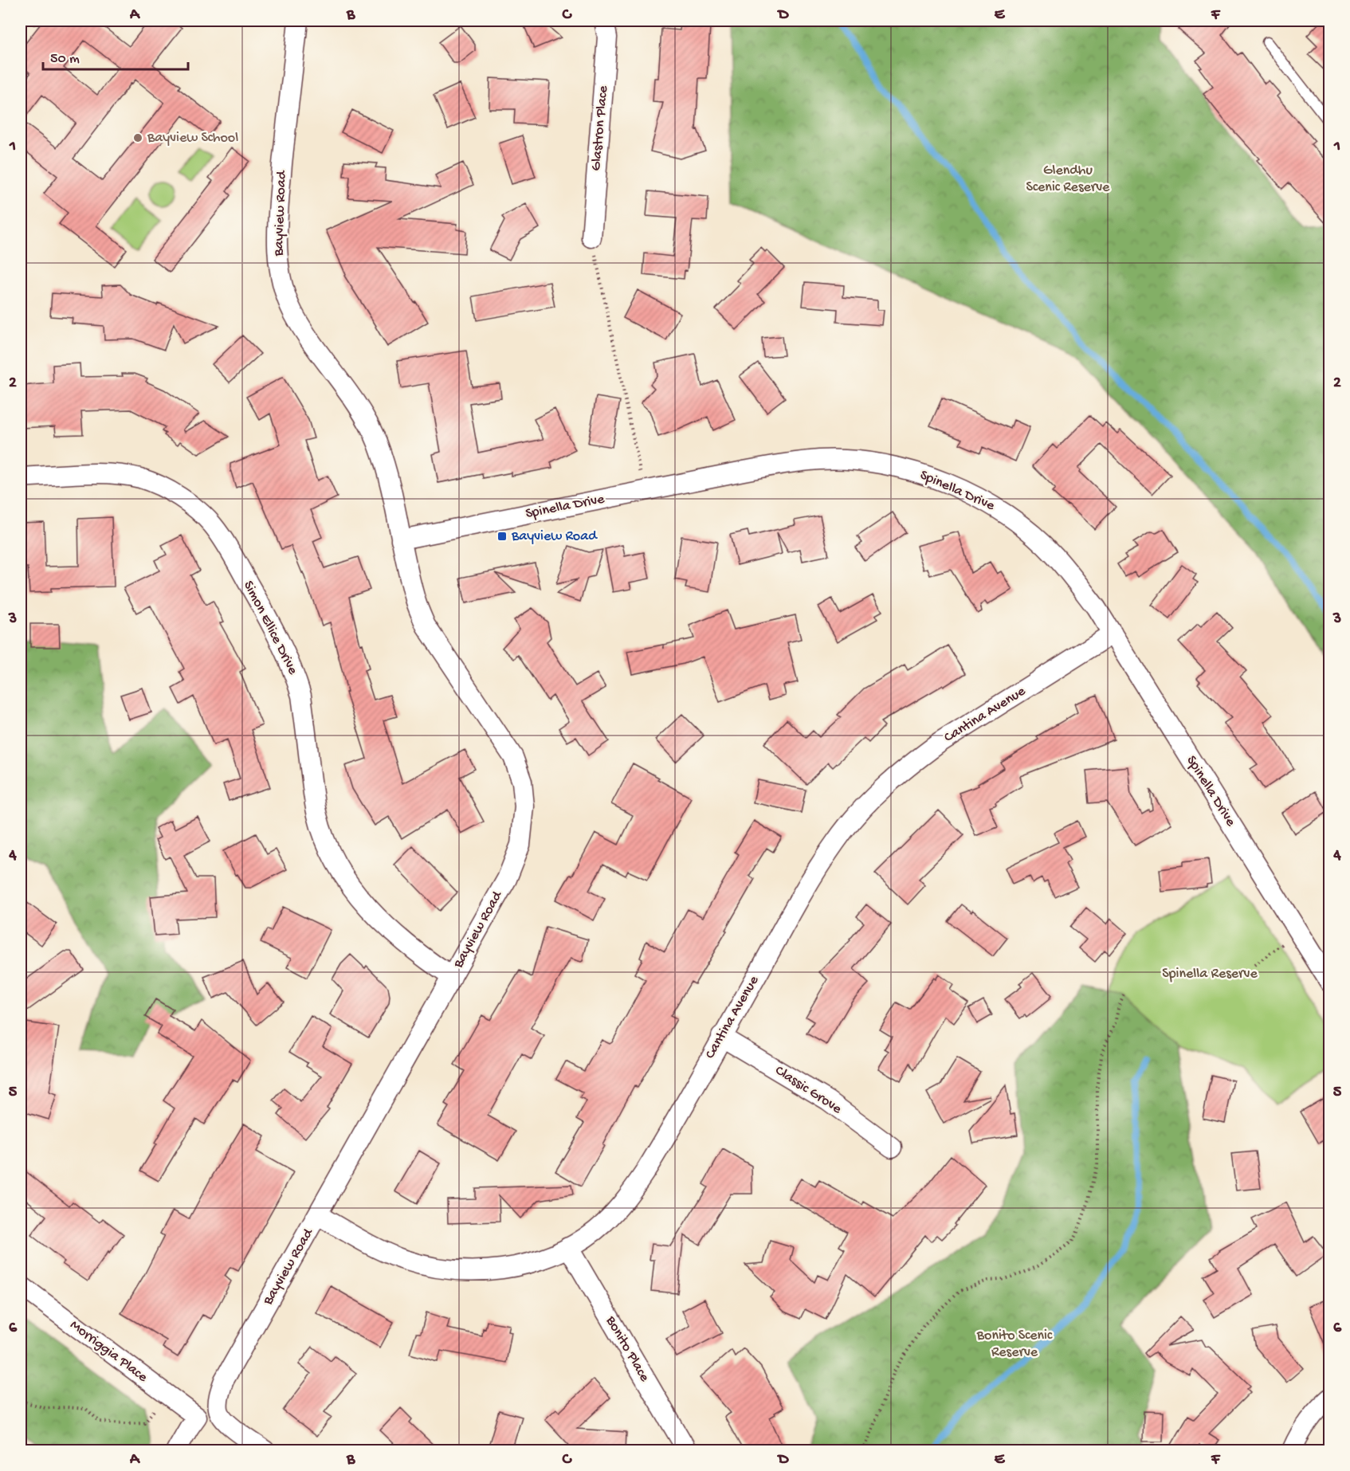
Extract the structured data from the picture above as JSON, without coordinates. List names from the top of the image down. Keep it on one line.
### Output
{"streets":{"street":["Glastron Place","Bayview Road","Spinella Drive","Simon Ellice Drive","Cantina Avenue","Classic Grove","Bonito Place","Morriggia Place"]},"crossings":[["Bayview Road","Spinella Drive"],["Bayview Road","Simon Ellice Drive"],["Bayview Road","Cantina Avenue"],["Spinella Drive","Cantina Avenue"],["Cantina Avenue","Classic Grove"],["Cantina Avenue","Bonito Place"]],"parks":["Glendhu Scenic Reserve","Spinella Reserve","Bonito Scenic Reserve"],"places":{"other":["Bayview School"],"transit":["Bayview Road"]},"scale_bar":"50 m","grid":{"columns":["A","B","C","D","E","F"],"rows":["1","2","3","4","5","6"]}}
